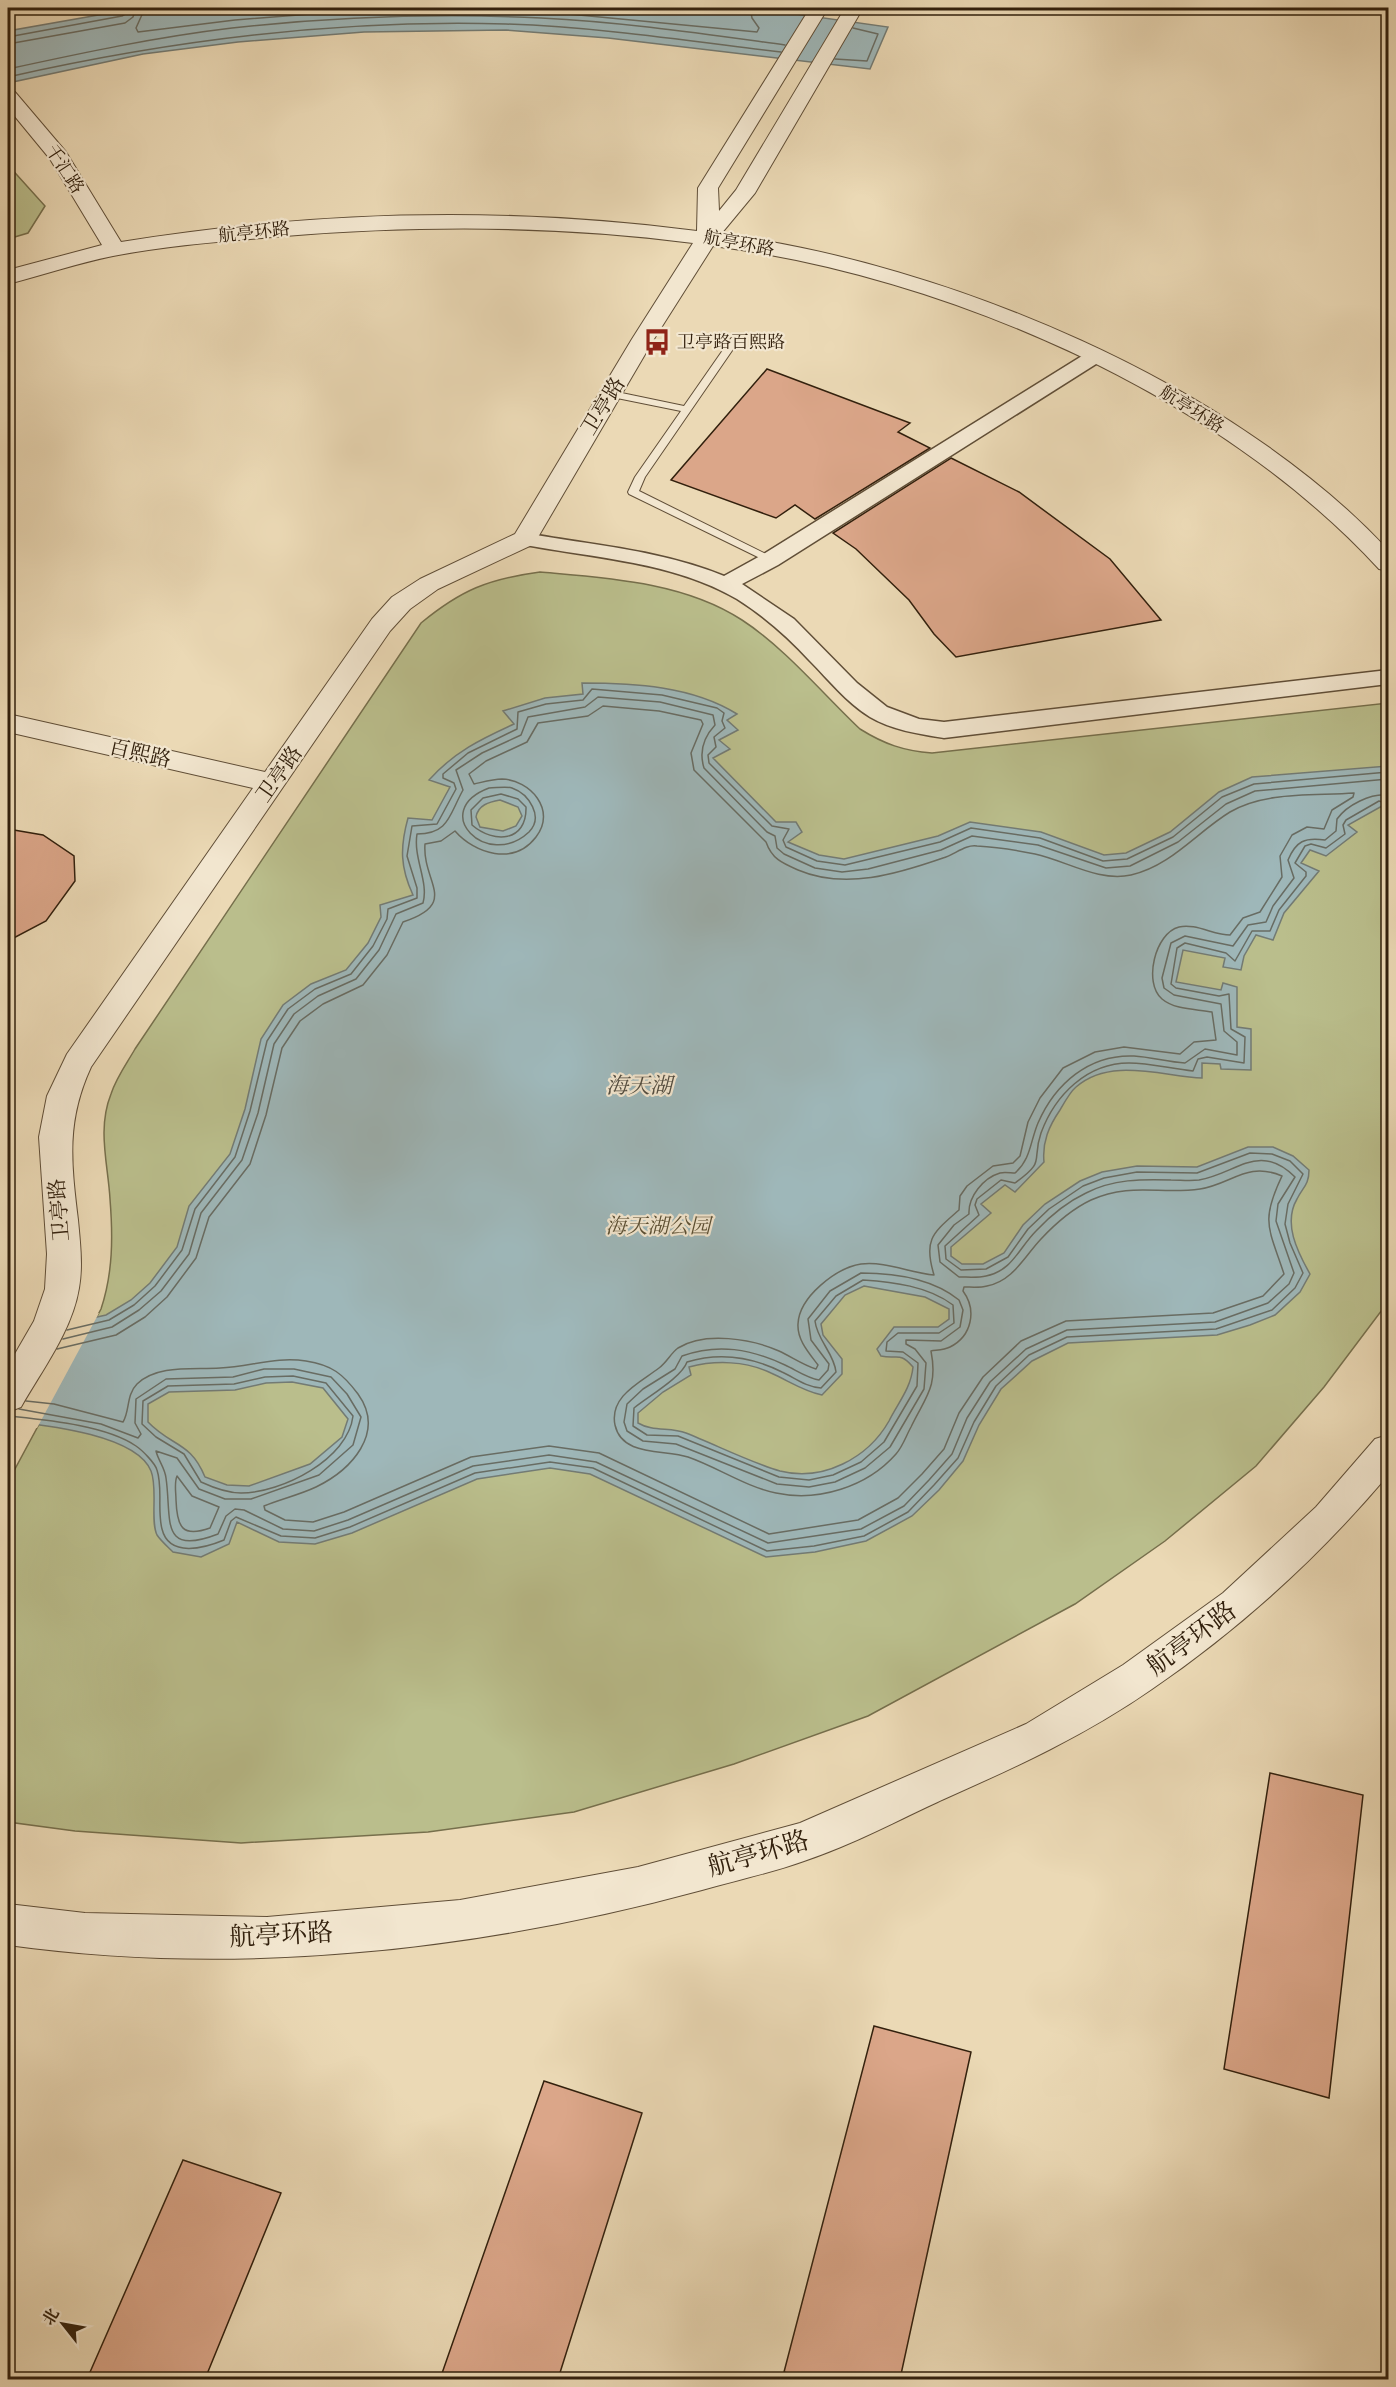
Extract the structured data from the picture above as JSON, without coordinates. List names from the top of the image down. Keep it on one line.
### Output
{"streets":{"street":["千汇路","航亭环路","卫亭路","百熙路"]},"crossings":[["千汇路","航亭环路"],["航亭环路","卫亭路"],["卫亭路","百熙路"]],"water":["海天湖"],"parks":["海天湖公园"],"places":{"bus stop":["卫亭路百熙路"]},"north":"top left"}
